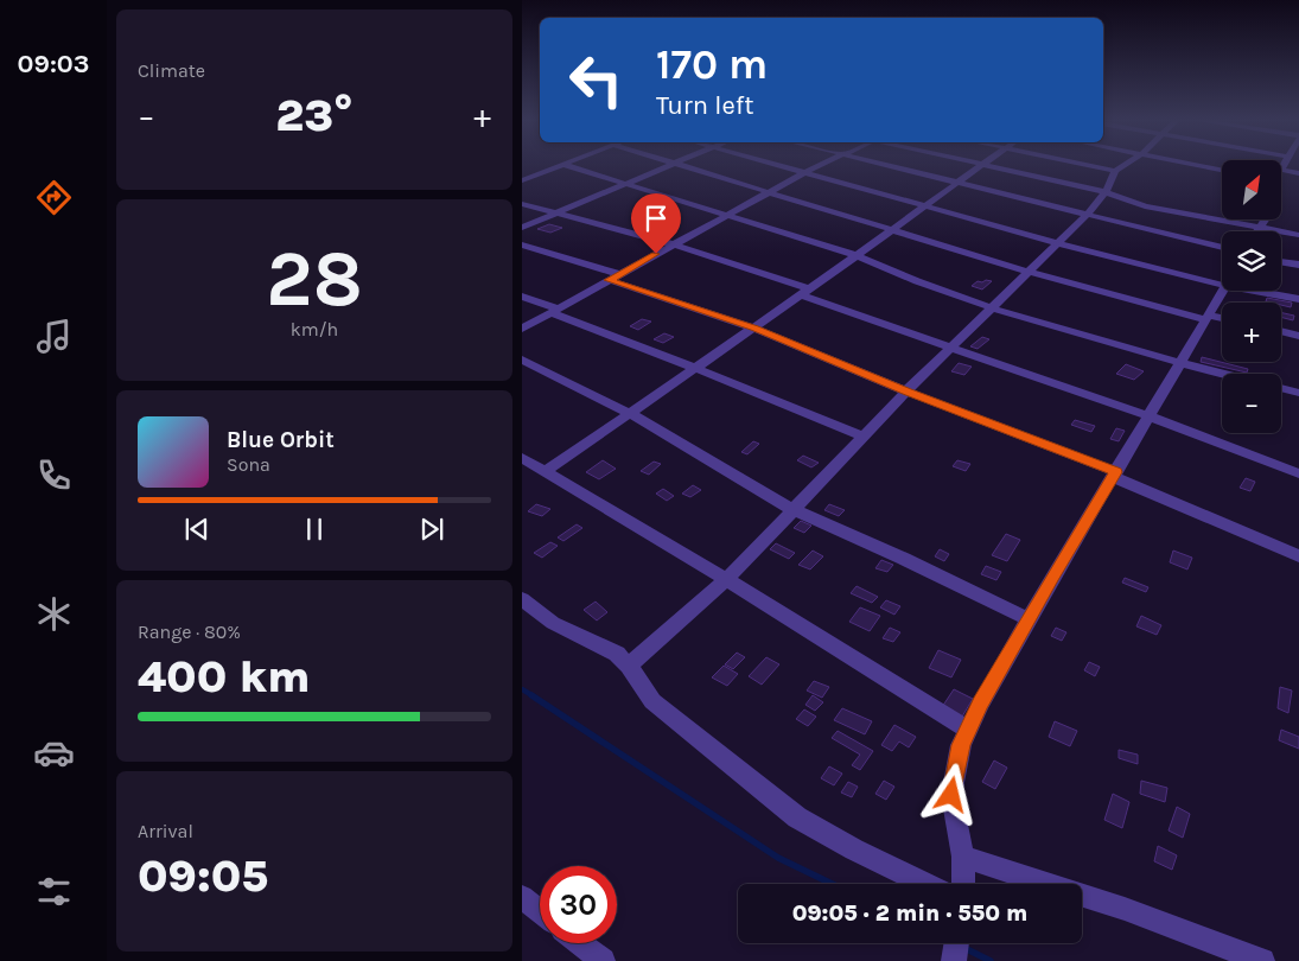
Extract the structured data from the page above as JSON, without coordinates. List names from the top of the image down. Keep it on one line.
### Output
{"north":"top right","page":{"tabs":"09:03","tile":["Climate",["28","km/h"],["Range · 80%","400 km"],["Arrival","09:05"]],"turn":["170 m","Turn left"],"heat":["−","23°","+"],"map_buttons":["+","−"],"song":["Blue Orbit","Sona"],"limit":"30","trip":"09:05 · 2 min · 550 m"}}
